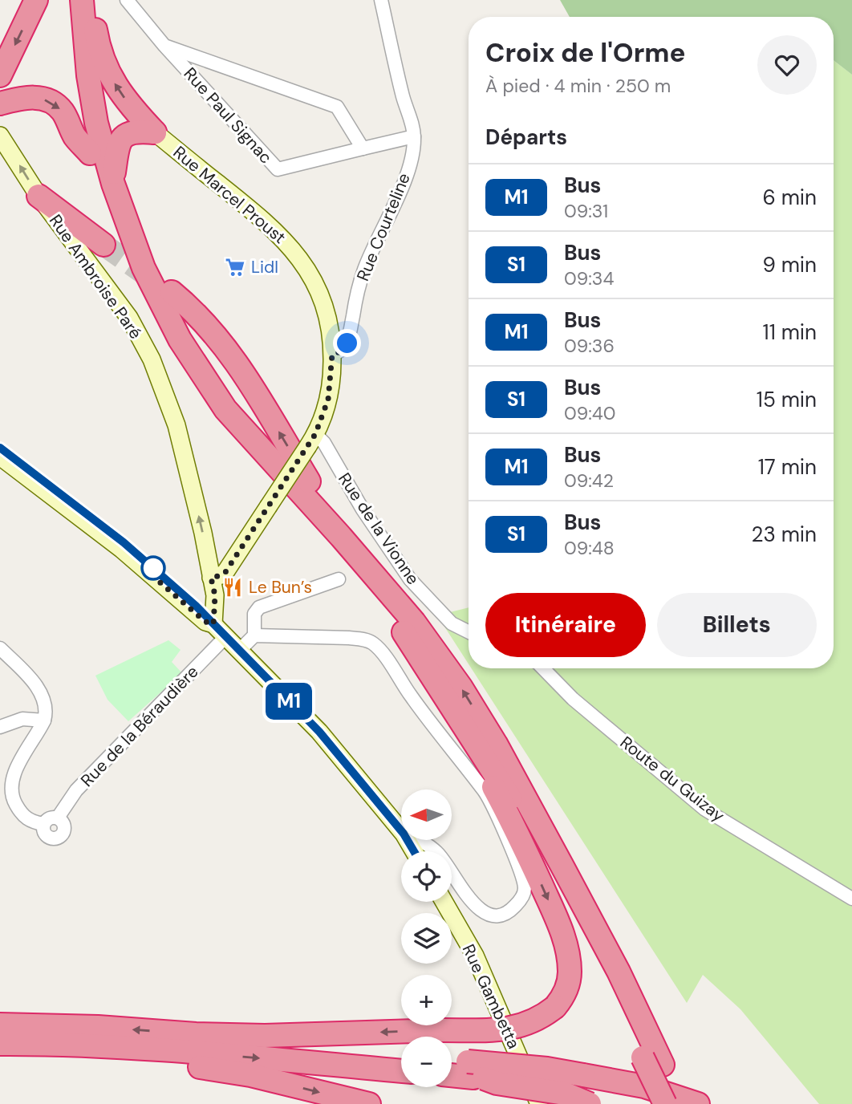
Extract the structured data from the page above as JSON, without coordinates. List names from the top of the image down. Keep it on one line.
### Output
{"streets":{"main road":["Rue Marcel Proust","Rue Ambroise Paré","Rue Gambetta"],"street":["Rue Paul Signac","Rue Courteline","Rue de la Vionne","Rue de la Béraudière","Route du Guizay"]},"crossings":[["Rue Paul Signac","Rue Courteline"],["Rue Marcel Proust","Rue Courteline"]],"one_way":["Rue Ambroise Paré"],"places":{"supermarket":["Lidl"],"restaurant":["Le Bun’s"]},"lines":["bus line M1"],"north":"left","page":{"on_map":"M1","heading":[["Croix de l'Orme","À pied · 4 min · 250 m"],"Départs"],"list":[{"mark":"M1","name":"Bus","note":"09:31","value":"6 min"},{"mark":"S1","name":"Bus","note":"09:34","value":"9 min"},{"mark":"M1","name":"Bus","note":"09:36","value":"11 min"},{"mark":"S1","name":"Bus","note":"09:40","value":"15 min"},{"mark":"M1","name":"Bus","note":"09:42","value":"17 min"},{"mark":"S1","name":"Bus","note":"09:48","value":"23 min"}],"buttons":["Itinéraire","Billets"],"map_buttons":["+","−"]}}
